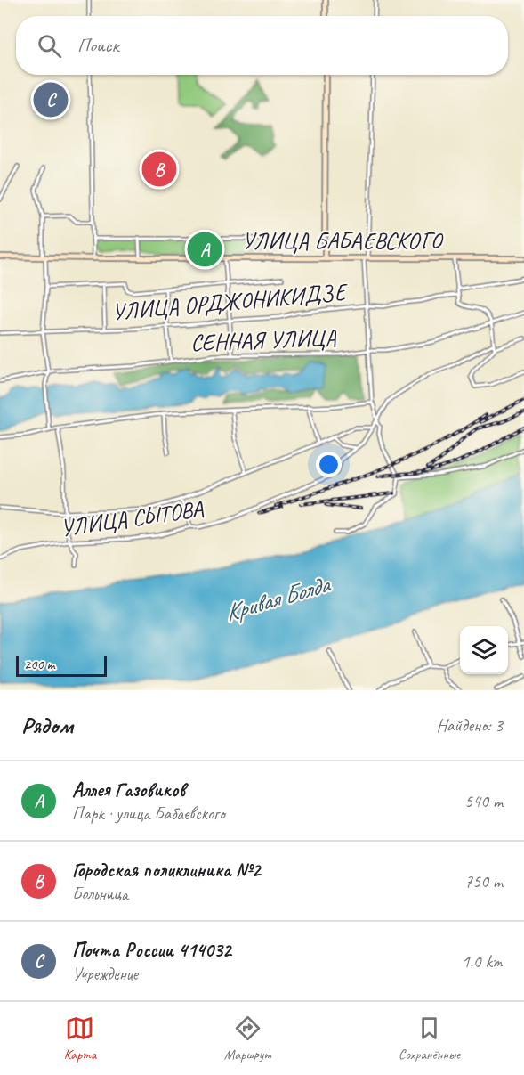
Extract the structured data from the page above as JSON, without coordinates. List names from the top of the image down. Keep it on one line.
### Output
{"streets":{"main road":["УЛИЦА БАБАЕВСКОГО"],"street":["УЛИЦА ОРДЖОНИКИДЗЕ","СЕННАЯ УЛИЦА","УЛИЦА СЫТОВА"]},"water":["Кривая Болда"],"scale_bar":"200 m","page":{"search":"Поиск","pins":["C","B","A"],"scale":"200 m","heading":["Рядом","Найдено: 3"],"list":[{"mark":"A","name":"Аллея Газовиков","note":"Парк · улица Бабаевского","value":"540 m"},{"mark":"B","name":"Городская поликлиника №2","note":"Больница","value":"750 m"},{"mark":"C","name":"Почта России 414032","note":"Учреждение","value":"1.0 km"}],"nav":["Карта","Маршрут","Сохранённые"]}}
